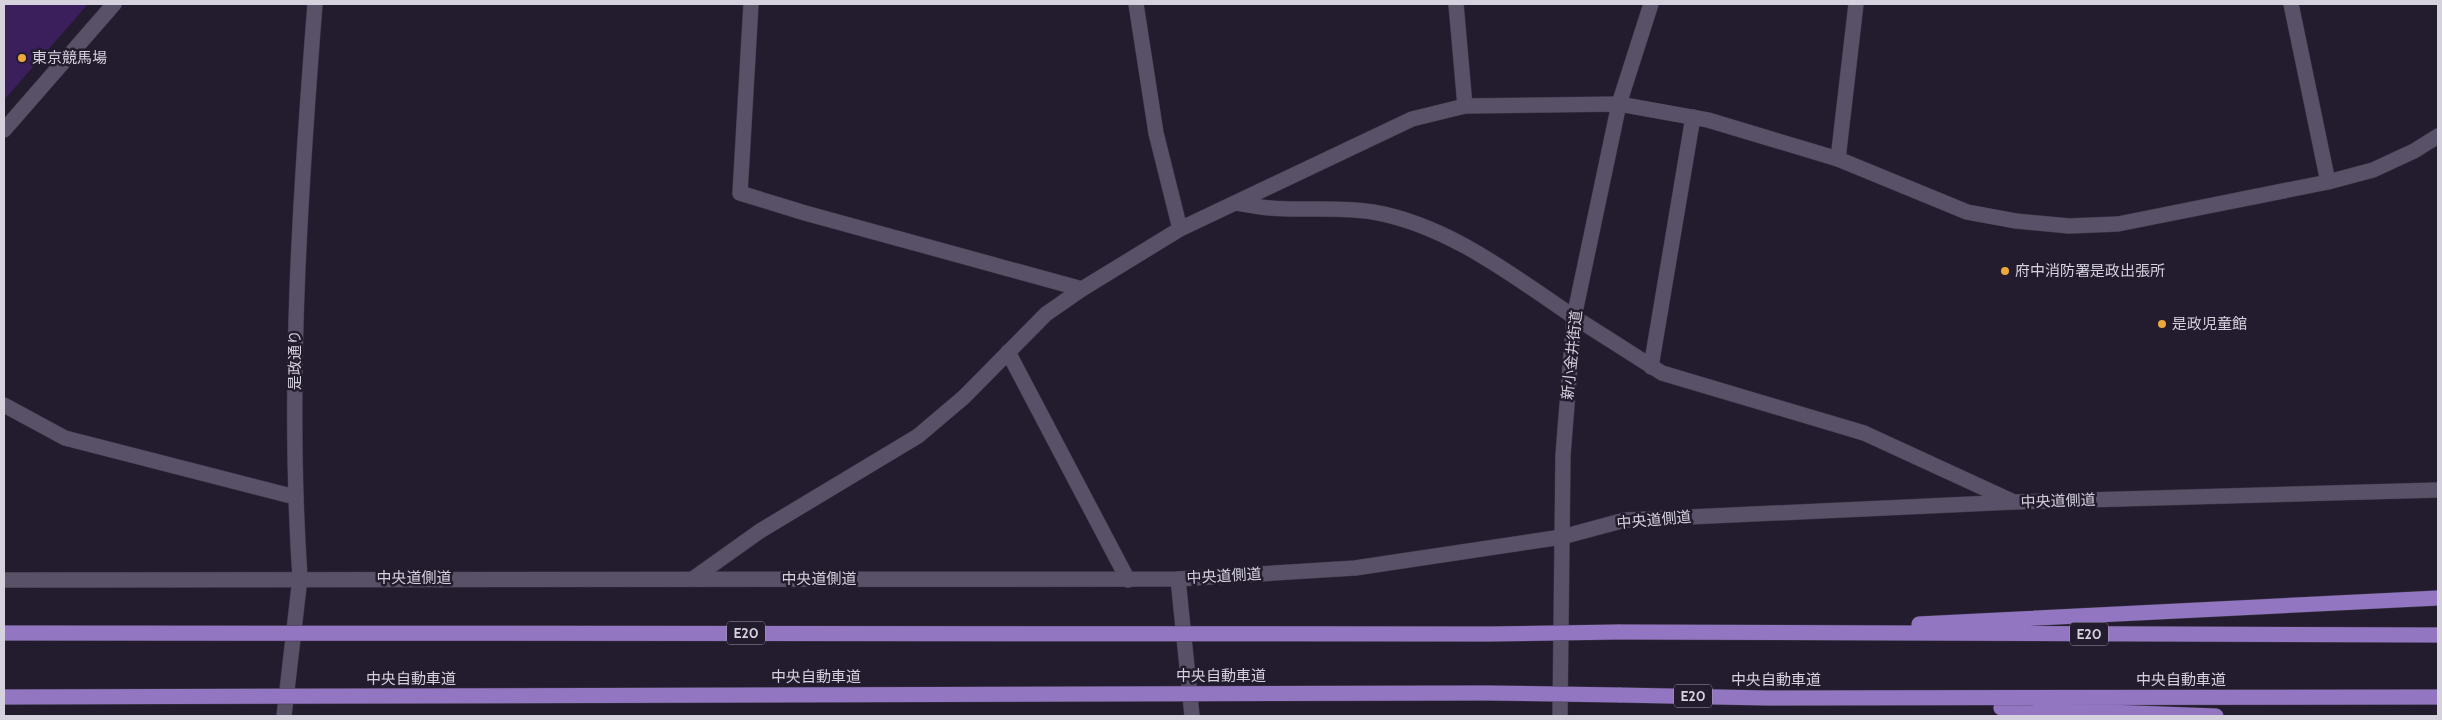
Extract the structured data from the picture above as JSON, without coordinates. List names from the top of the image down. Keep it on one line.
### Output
{"streets":{"highway":["E20","中央自動車道"],"street":["新小金井街道","是政通り","中央道側道"]},"crossings":[["新小金井街道","中央道側道"],["是政通り","中央道側道"]],"places":["東京競馬場","府中消防署是政出張所","是政児童館"]}
